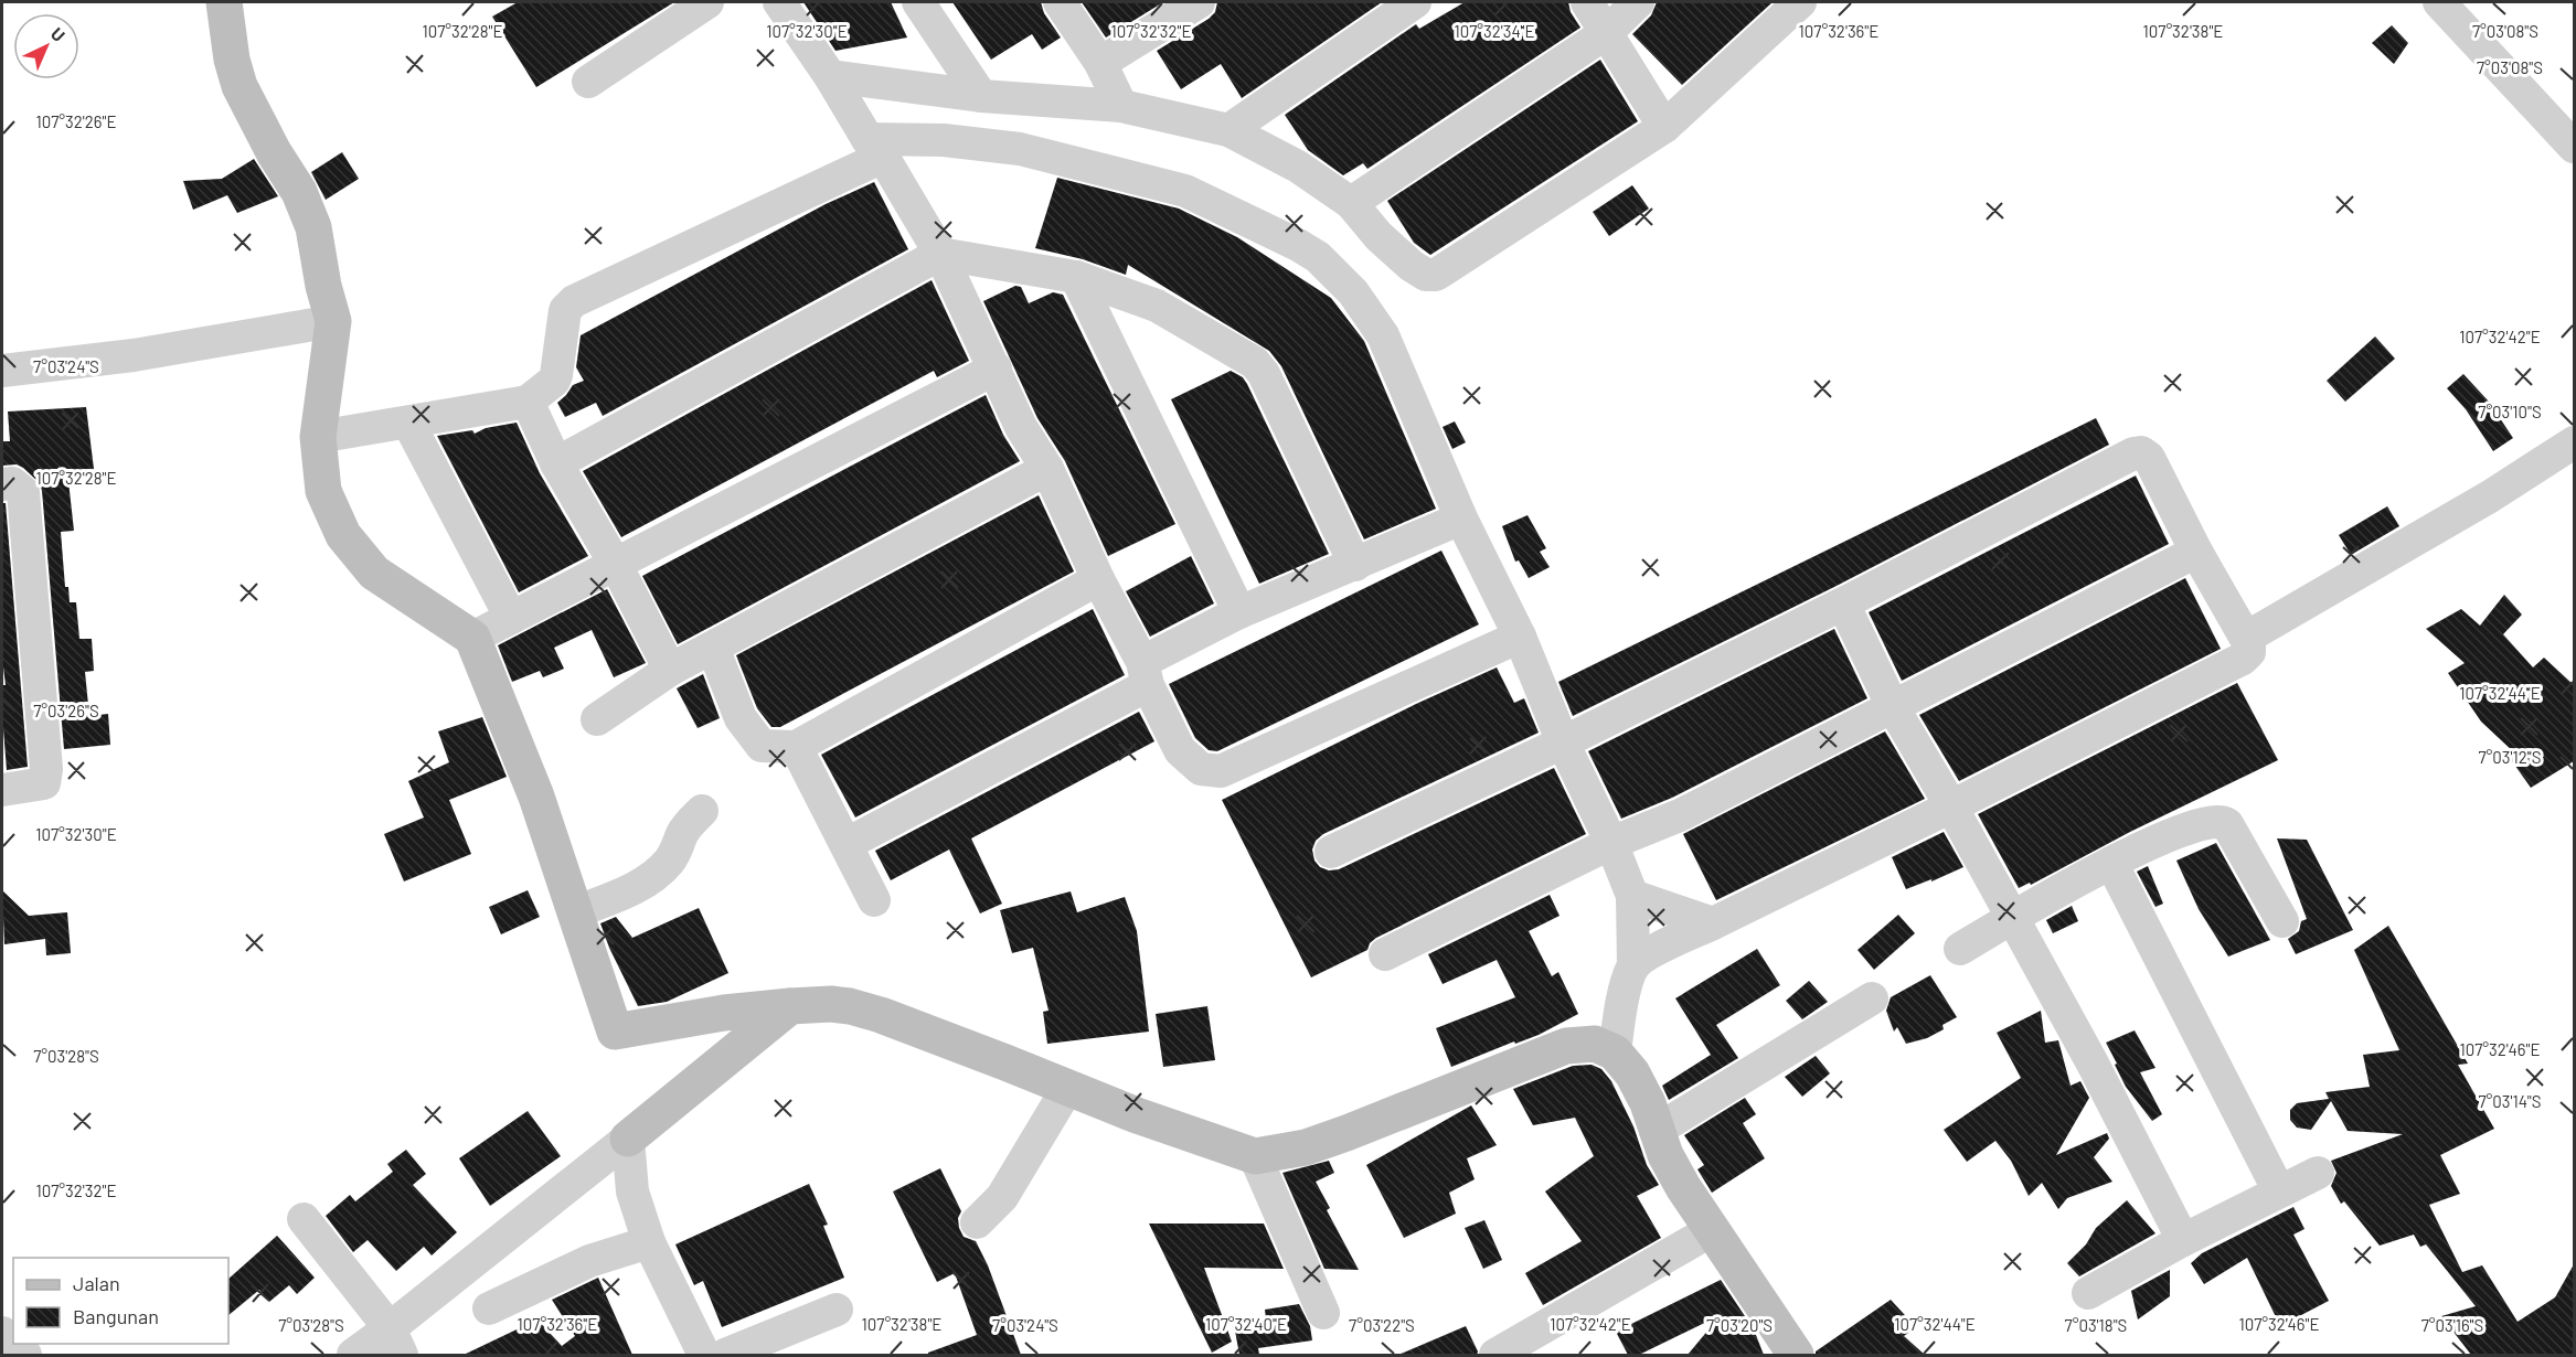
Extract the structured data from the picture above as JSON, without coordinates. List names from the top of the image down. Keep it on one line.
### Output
{"legend":["Jalan","Bangunan"],"north":"top right","coordinates":["7°03'08\"S","107°32'28\"E","107°32'30\"E","107°32'32\"E","107°32'34\"E","107°32'36\"E","107°32'38\"E","107°32'26\"E","107°32'42\"E","7°03'24\"S","7°03'10\"S","107°32'44\"E","7°03'26\"S","7°03'12\"S","107°32'46\"E","7°03'28\"S","7°03'14\"S","107°32'40\"E","7°03'22\"S","7°03'20\"S","7°03'18\"S","7°03'16\"S"]}
